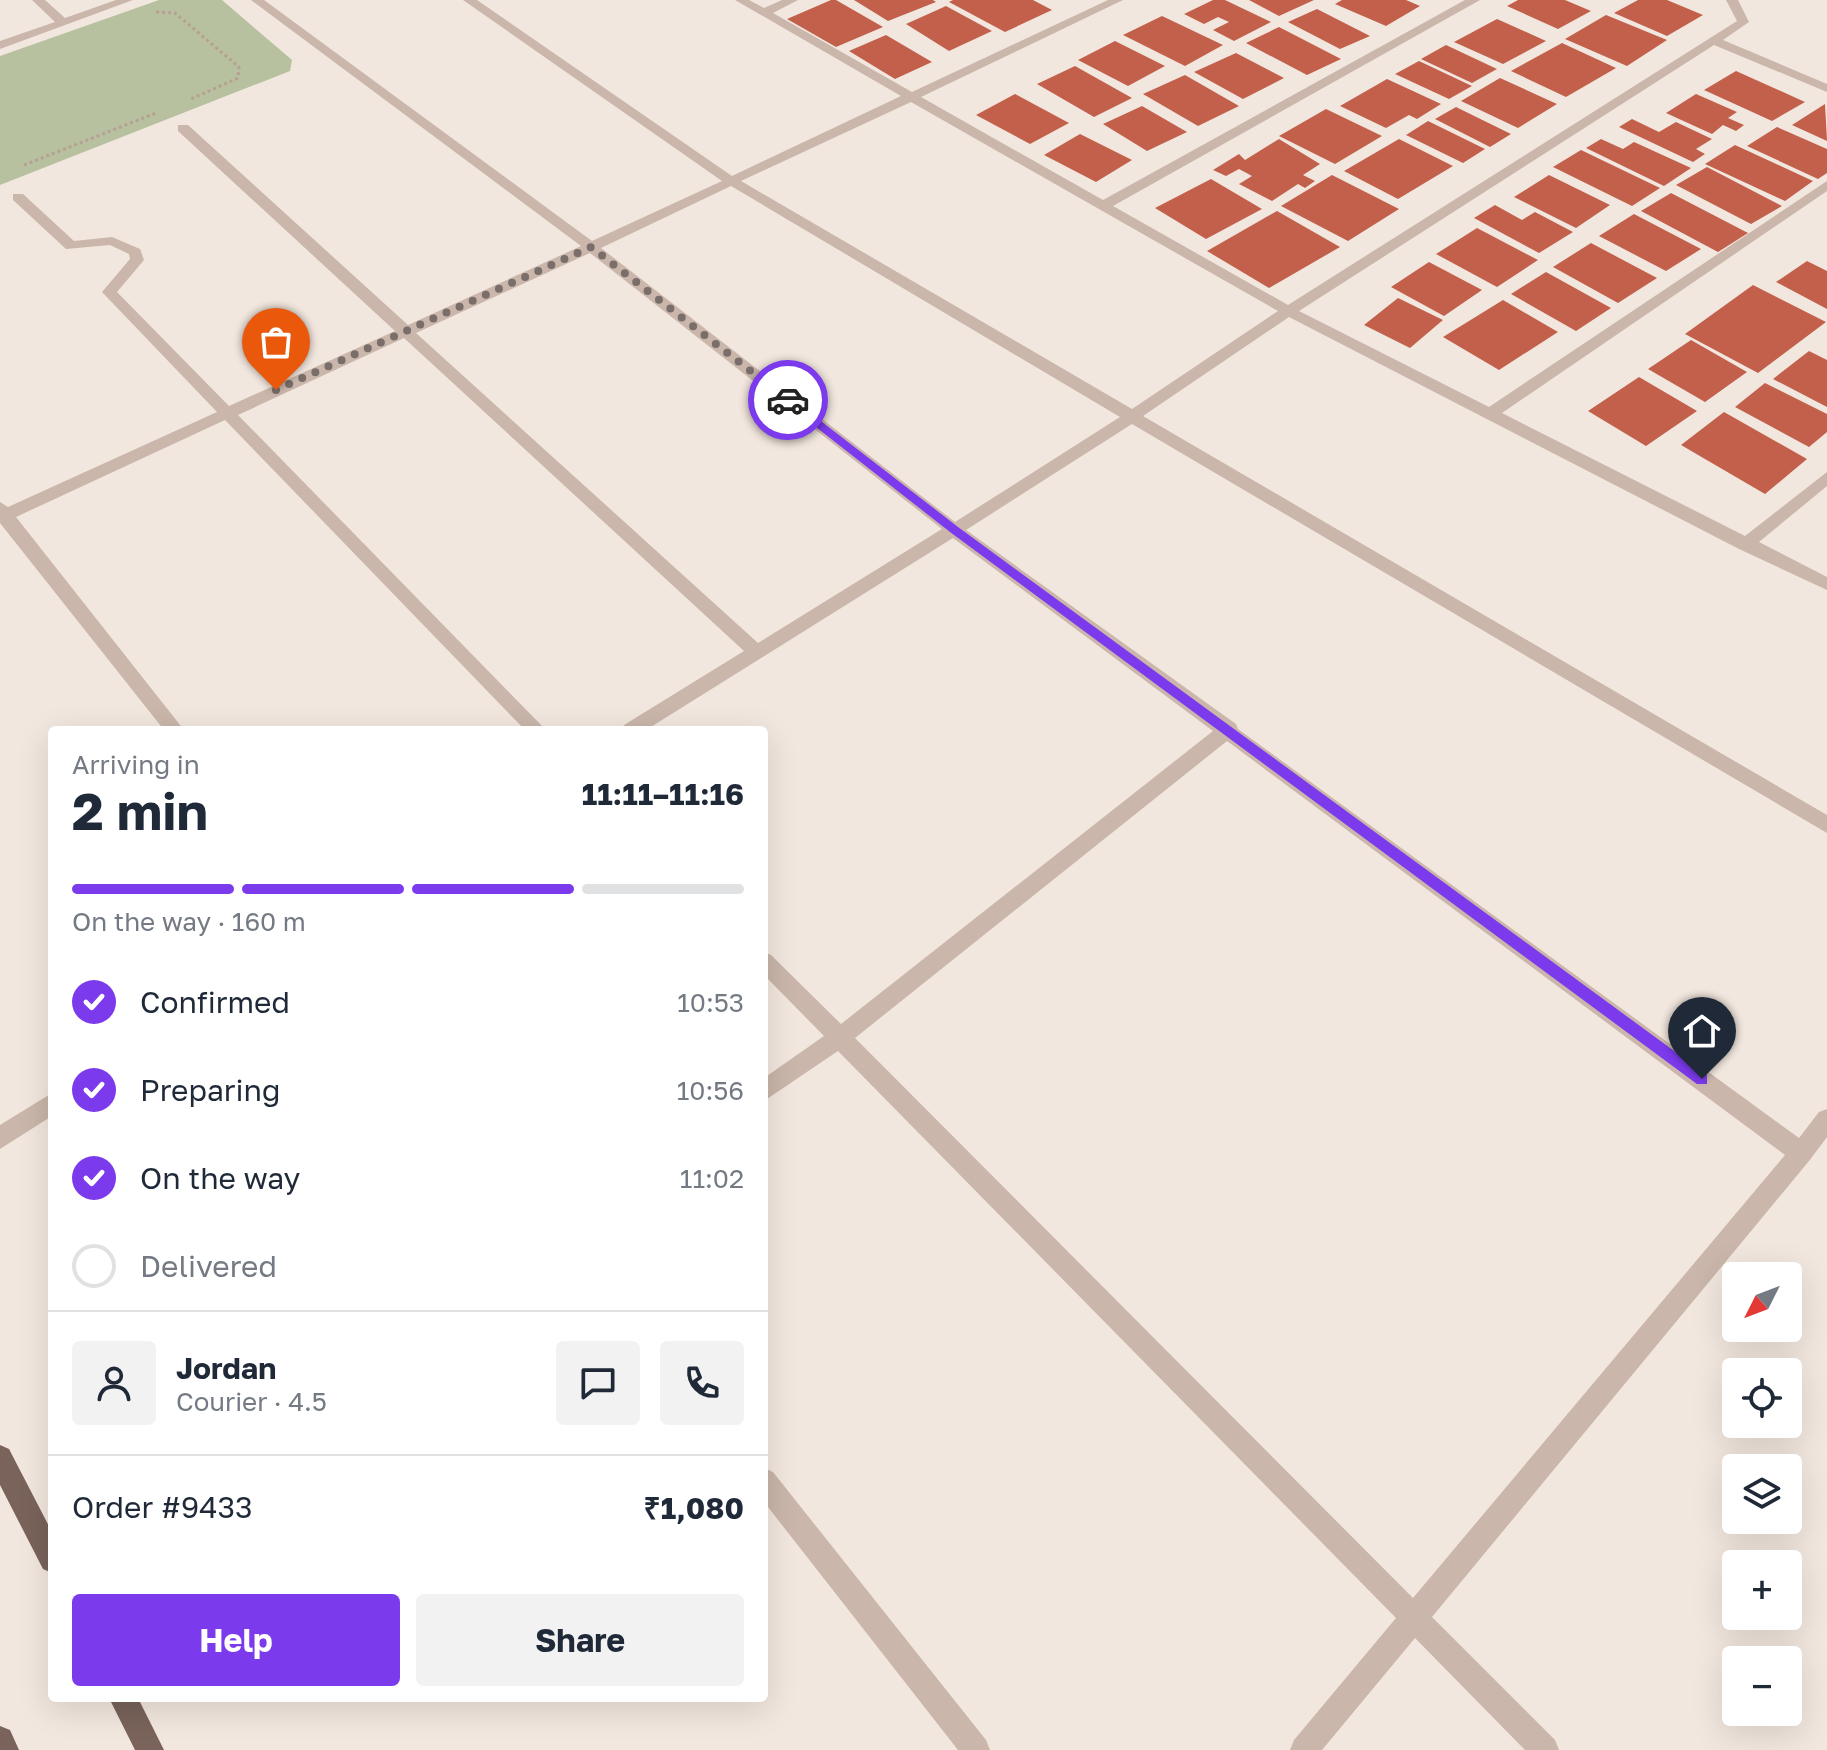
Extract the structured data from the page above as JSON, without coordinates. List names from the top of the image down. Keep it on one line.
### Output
{"north":"bottom left","page":{"heading":["2 min","Arriving in","11:11–11:16"],"panel":["Jordan","Courier · 4.5","Order #9433","₹1,080"],"bar":"On the way · 160 m","list":[["Confirmed","10:53"],["Preparing","10:56"],["On the way","11:02"],"Delivered"],"map_buttons":["+","−"],"buttons":["Help","Share"]}}
